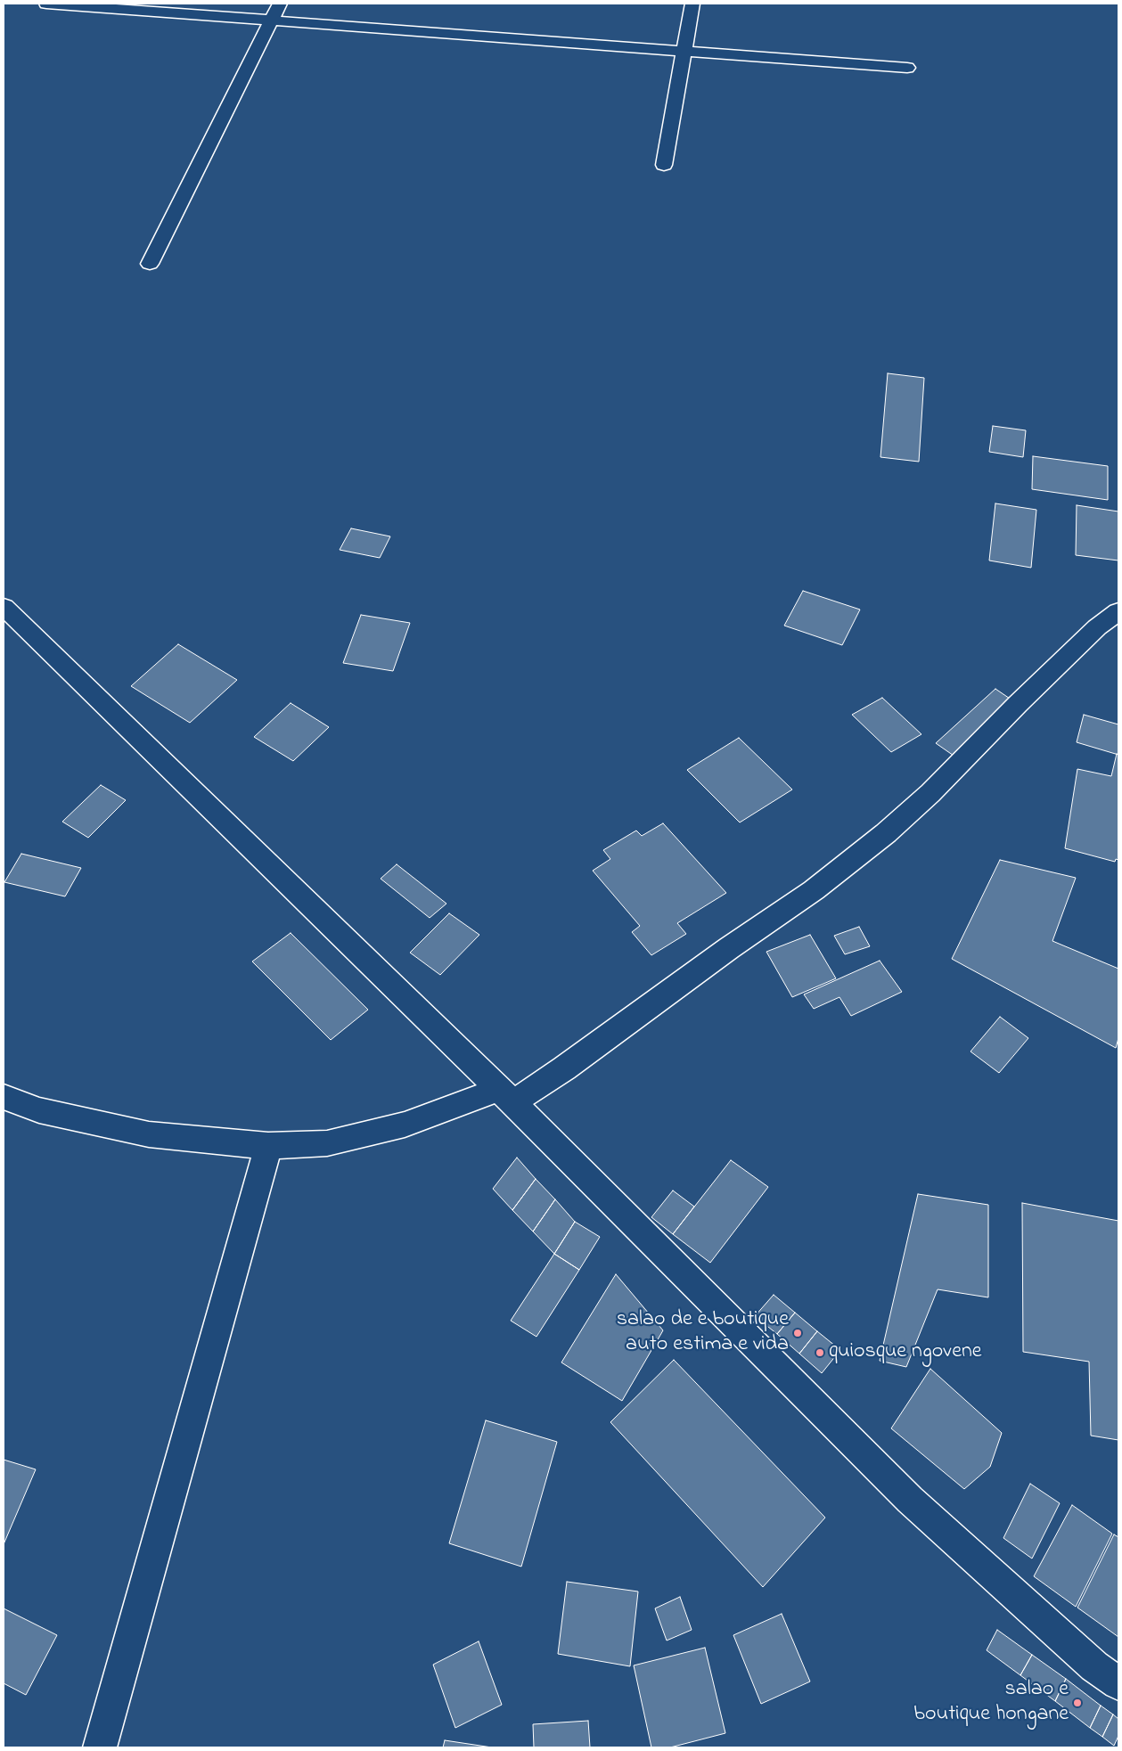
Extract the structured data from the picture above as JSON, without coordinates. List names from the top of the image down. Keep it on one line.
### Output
{"places":["salao de e boutique auto estima e vida","quiosque ngovene","salao e boutique hongane"]}
